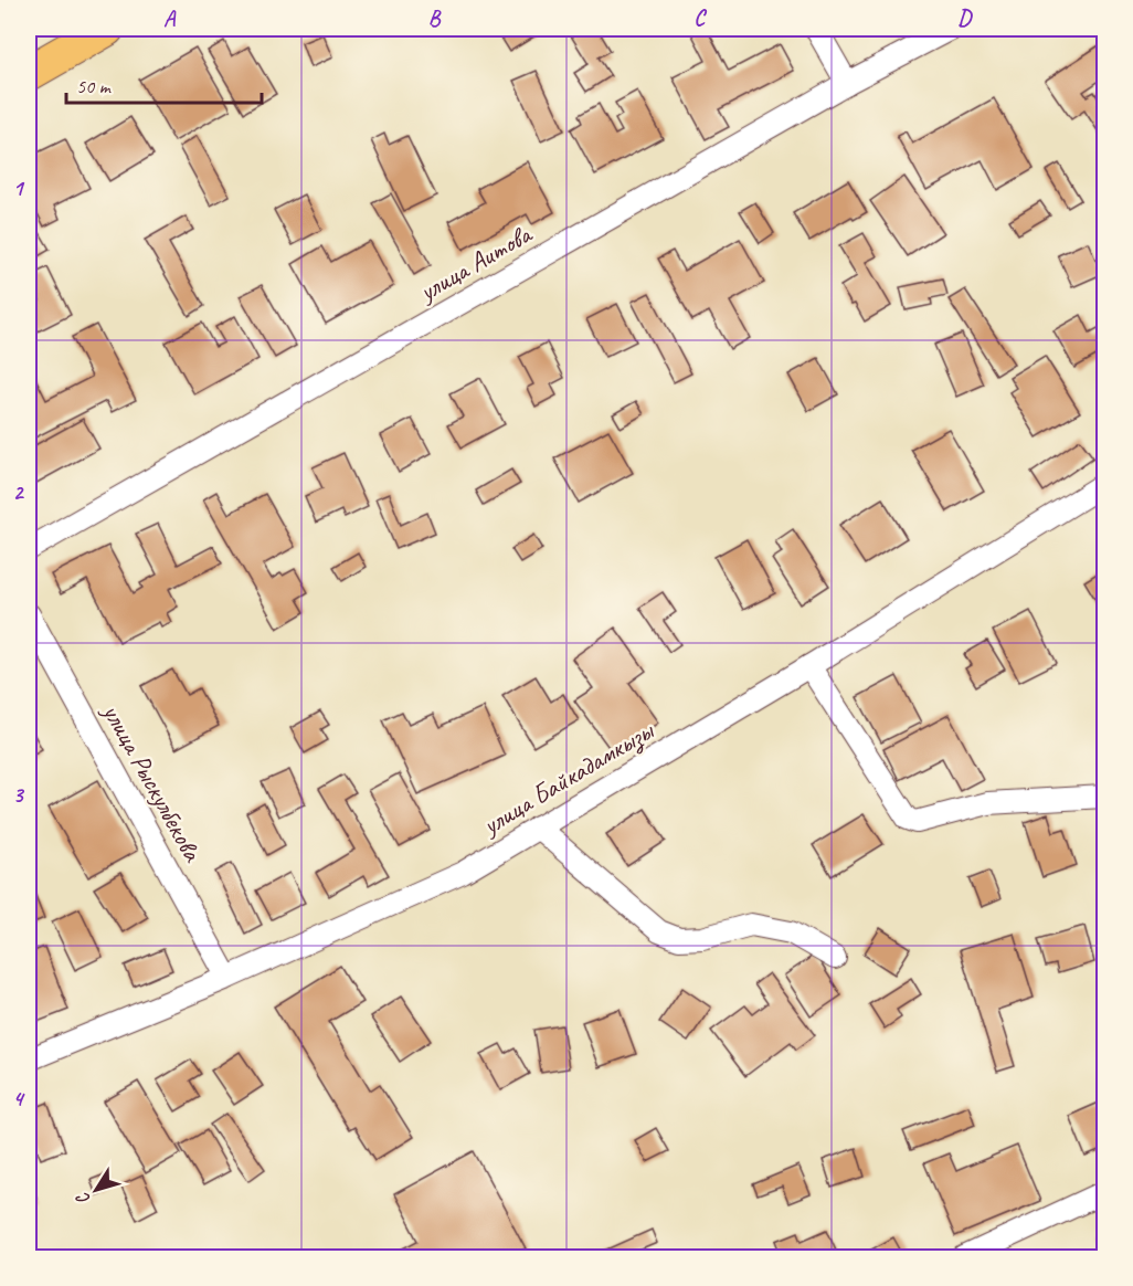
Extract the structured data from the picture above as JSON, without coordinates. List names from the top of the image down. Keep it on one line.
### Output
{"streets":{"street":["улица Аитова","улица Байкадамкызы","улица Рыскулбекова"]},"crossings":[["улица Байкадамкызы","улица Рыскулбекова"]],"scale_bar":"50 m","north":"bottom left","grid":{"columns":["A","B","C","D"],"rows":["1","2","3","4"]}}
